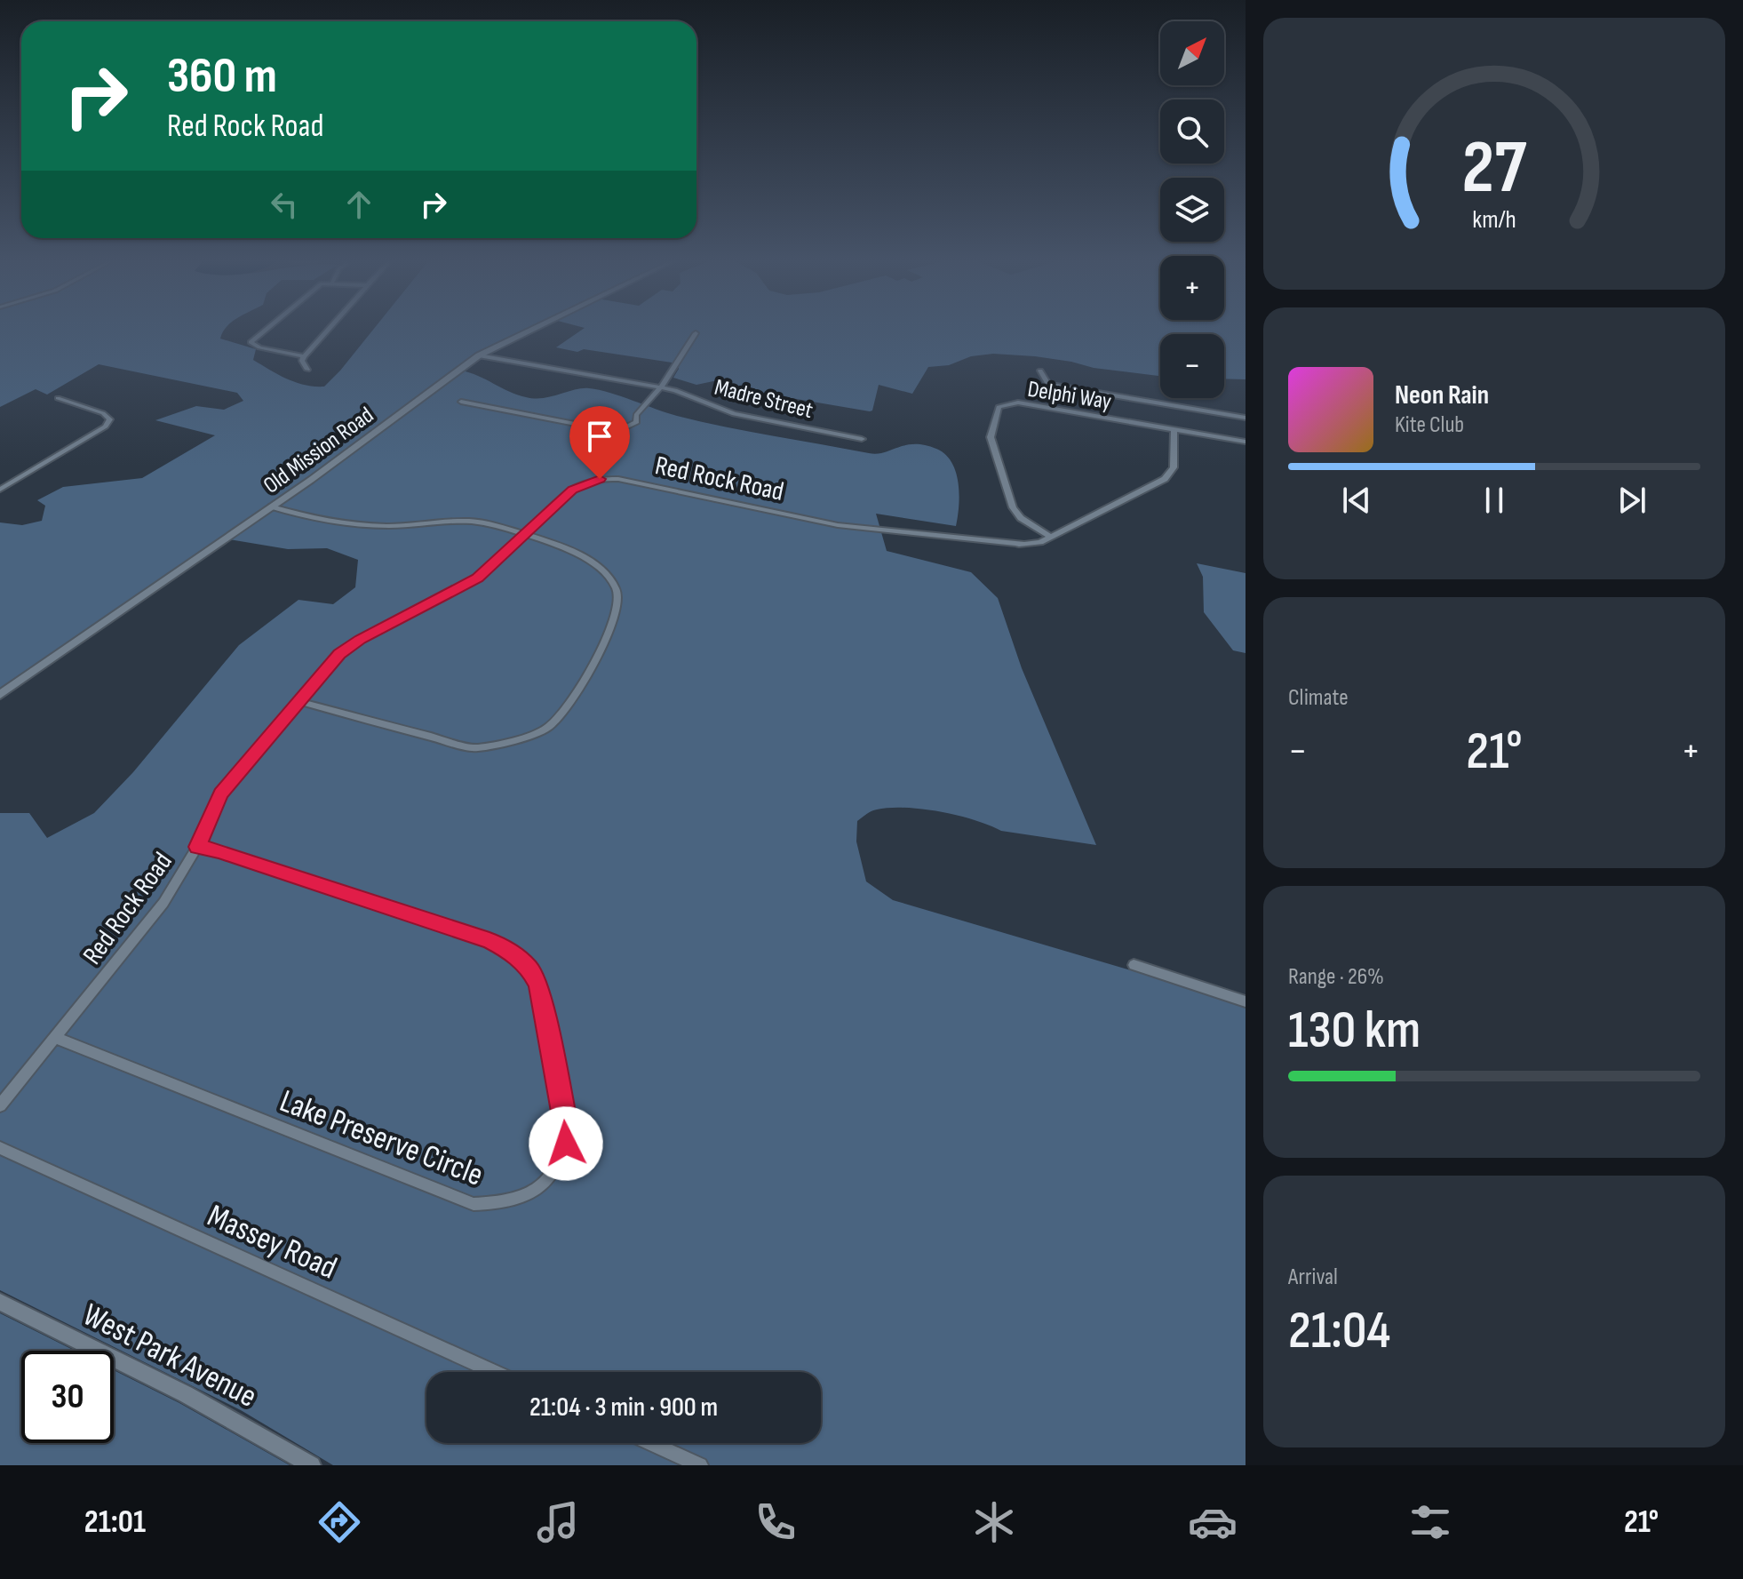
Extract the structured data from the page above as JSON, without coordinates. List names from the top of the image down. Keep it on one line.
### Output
{"streets":{"street":["Delphi Way","Madre Street","Old Mission Road","Red Rock Road","Lake Preserve Circle","Massey Road","West Park Avenue"]},"crossings":[["Delphi Way","Red Rock Road"],["Madre Street","Old Mission Road"],["Red Rock Road","Lake Preserve Circle"]],"north":"top right","page":{"map_buttons":["+","−"],"turn":["360 m","Red Rock Road"],"song":["Neon Rain","Kite Club"],"tile":["Climate",["Range · 26%","130 km"],["Arrival","21:04"]],"heat":["−","21°","+"],"limit":"30","trip":"21:04 · 3 min · 900 m","tabs":["21:01","21°"],"gauge":["27","km/h"]}}
